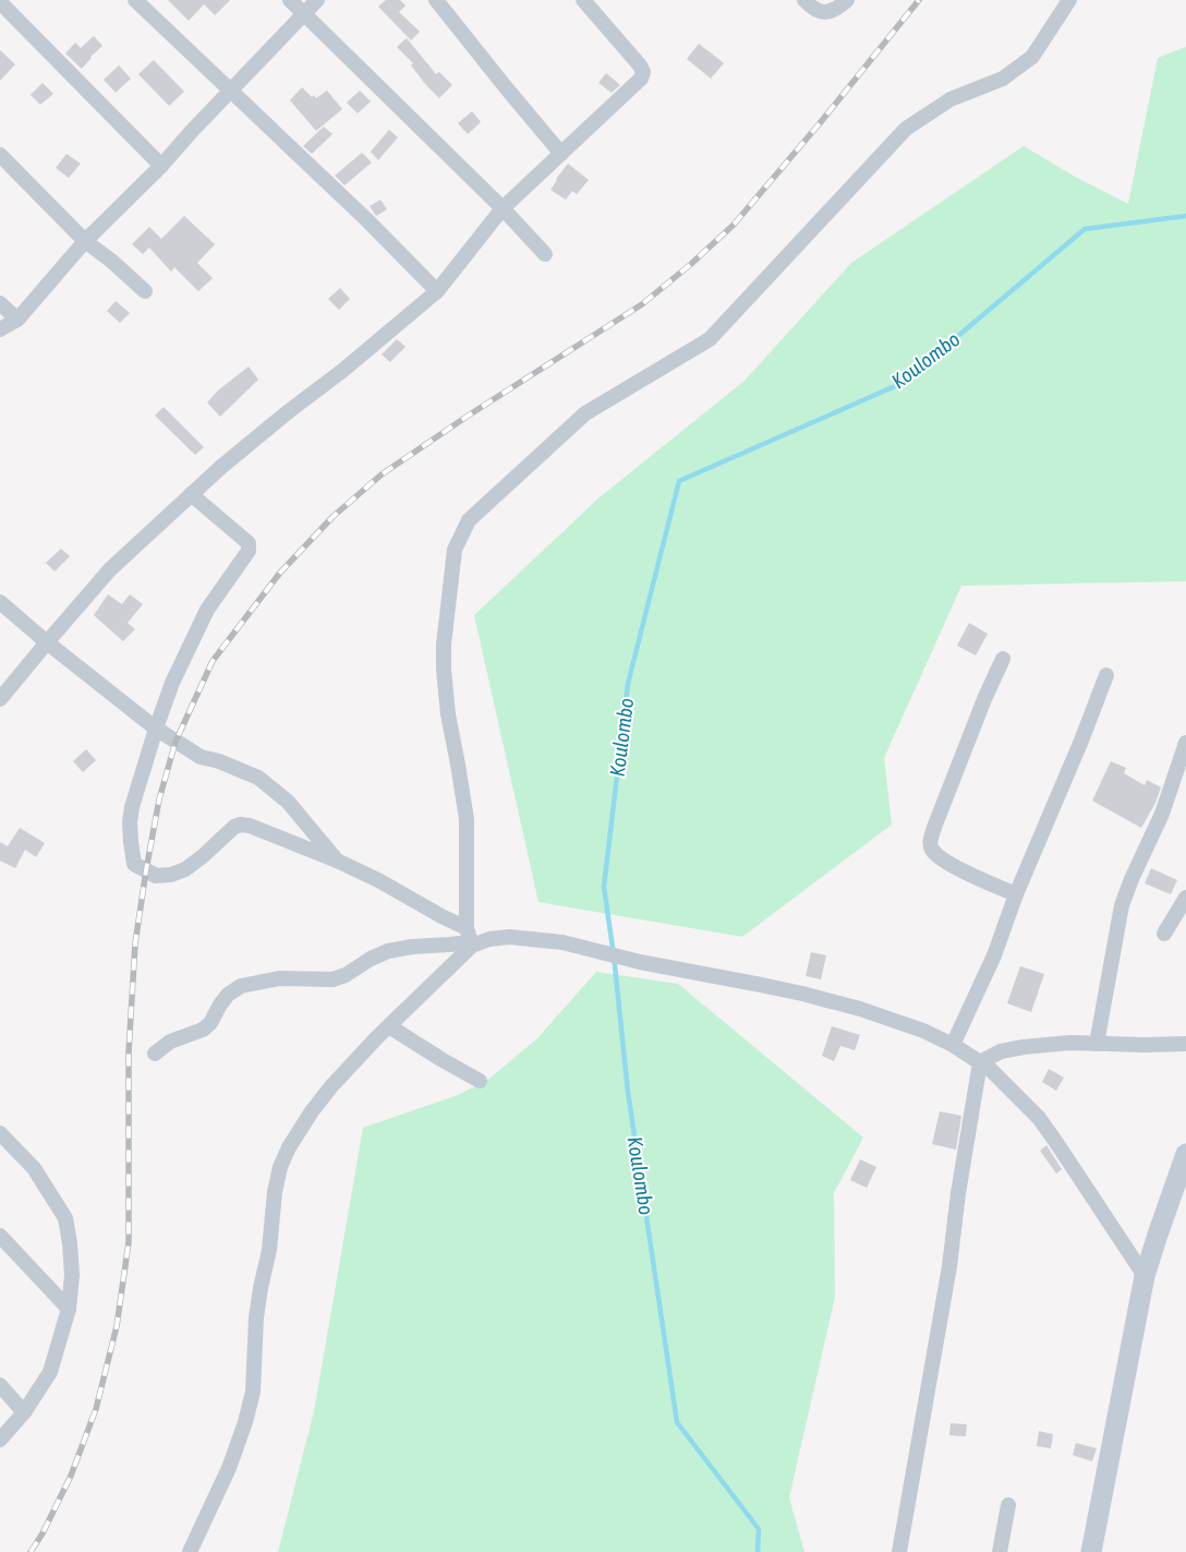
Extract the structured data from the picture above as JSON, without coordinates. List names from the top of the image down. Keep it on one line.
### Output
{"water":["Koulombo"]}
